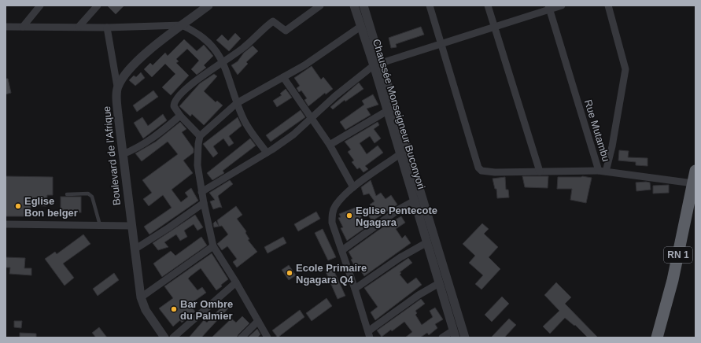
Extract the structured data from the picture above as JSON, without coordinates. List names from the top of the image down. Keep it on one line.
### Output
{"streets":{"highway":["RN 1"],"street":["Chaussée Monseigneur Buconyori","Rue Mutambu","Boulevard de l'Afrique"]},"crossings":[["Rue Mutambu","RN 1"]],"places":["Eglise Bon belger","Eglise Pentecote Ngagara","Ecole Primaire Ngagara Q4","Bar Ombre du Palmier"]}
